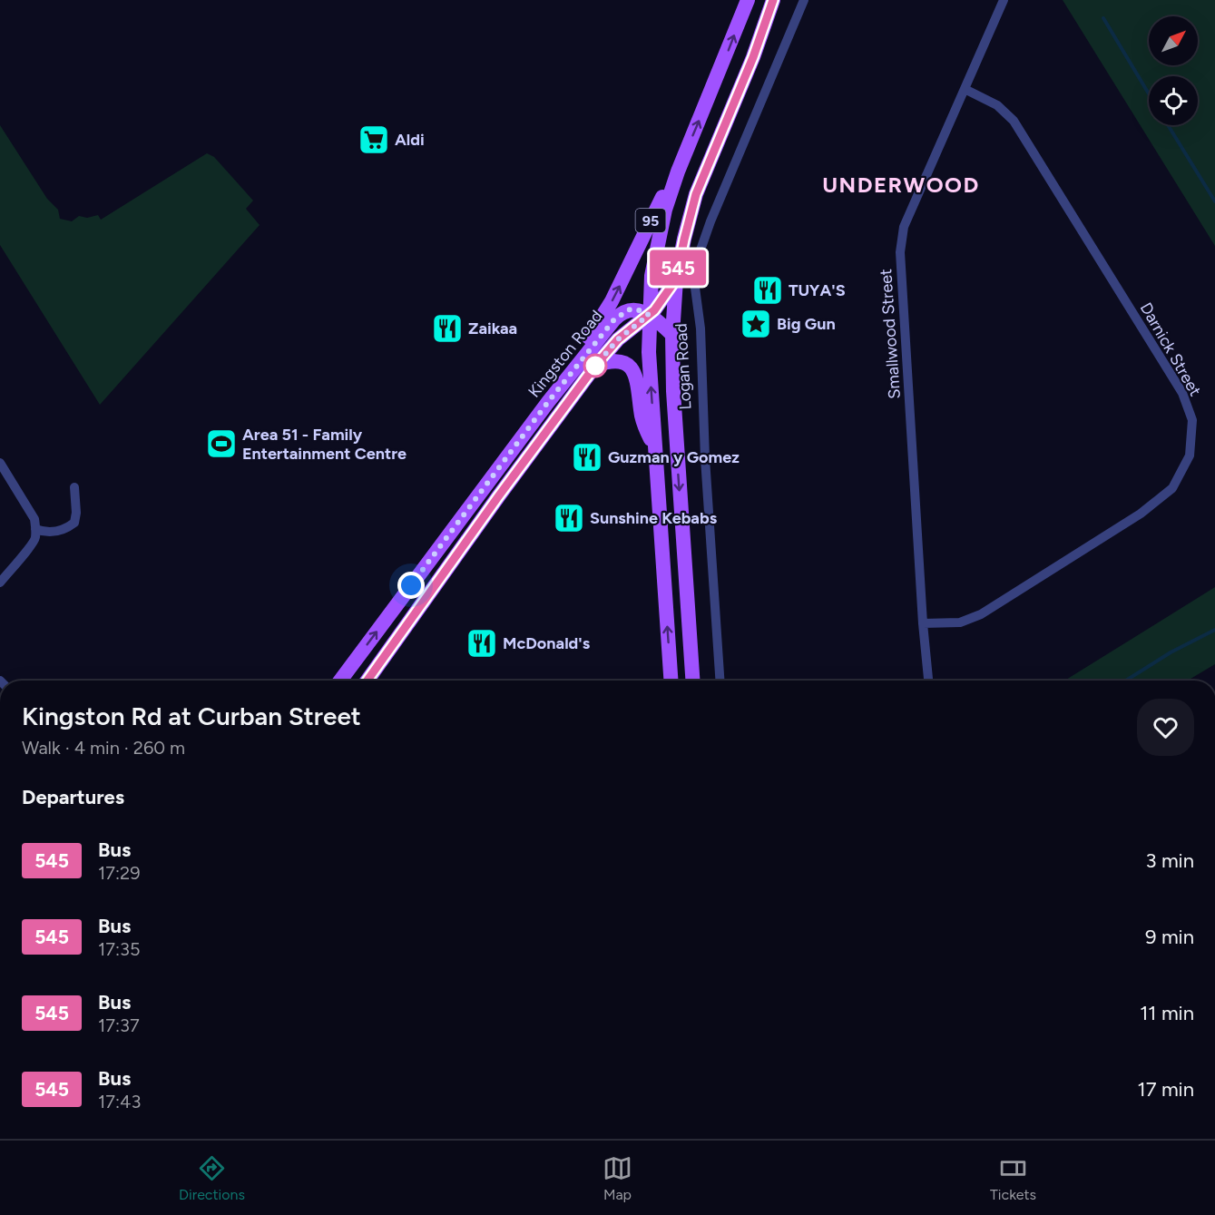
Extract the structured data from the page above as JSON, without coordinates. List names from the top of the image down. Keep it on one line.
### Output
{"streets":{"main road":["95","Kingston Road","Logan Road"],"street":["Smallwood Street","Darnick Street"]},"crossings":[["95","Kingston Road"],["95","Logan Road"],["Smallwood Street","Darnick Street"],["Kingston Road","Logan Road"]],"districts":["UNDERWOOD"],"places":{"supermarket":["Aldi"],"restaurant":["TUYA'S","Zaikaa","Guzman y Gomez","Sunshine Kebabs","McDonald's"],"place":["Big Gun"],"sports":["Area 51 - Family Entertainment Centre"]},"lines":["bus line 545"],"north":"top right","page":{"on_map":"545","heading":[["Kingston Rd at Curban Street","Walk · 4 min · 260 m"],"Departures"],"list":[{"mark":"545","name":"Bus","note":"17:29","value":"3 min"},{"mark":"545","name":"Bus","note":"17:35","value":"9 min"},{"mark":"545","name":"Bus","note":"17:37","value":"11 min"},{"mark":"545","name":"Bus","note":"17:43","value":"17 min"}],"tabs":["Directions","Map","Tickets"]}}
